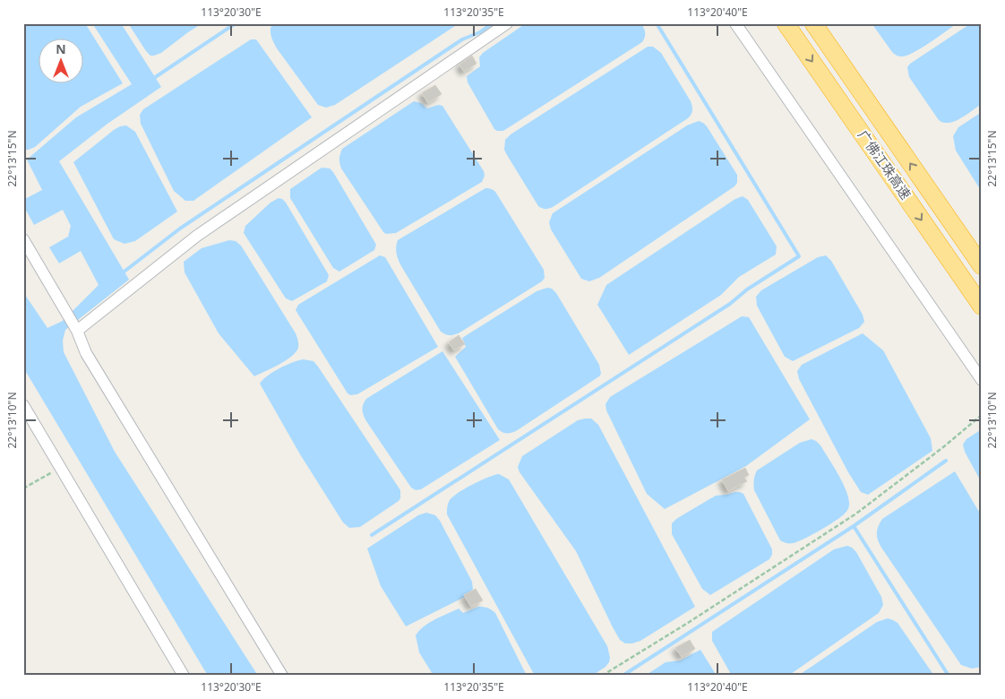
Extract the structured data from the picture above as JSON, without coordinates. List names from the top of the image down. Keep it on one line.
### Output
{"streets":{"highway":["广佛江珠高速"]},"north":"top","coordinates":["113°20'30\"E","113°20'35\"E","113°20'40\"E","22°13'15\"N","22°13'10\"N"]}
